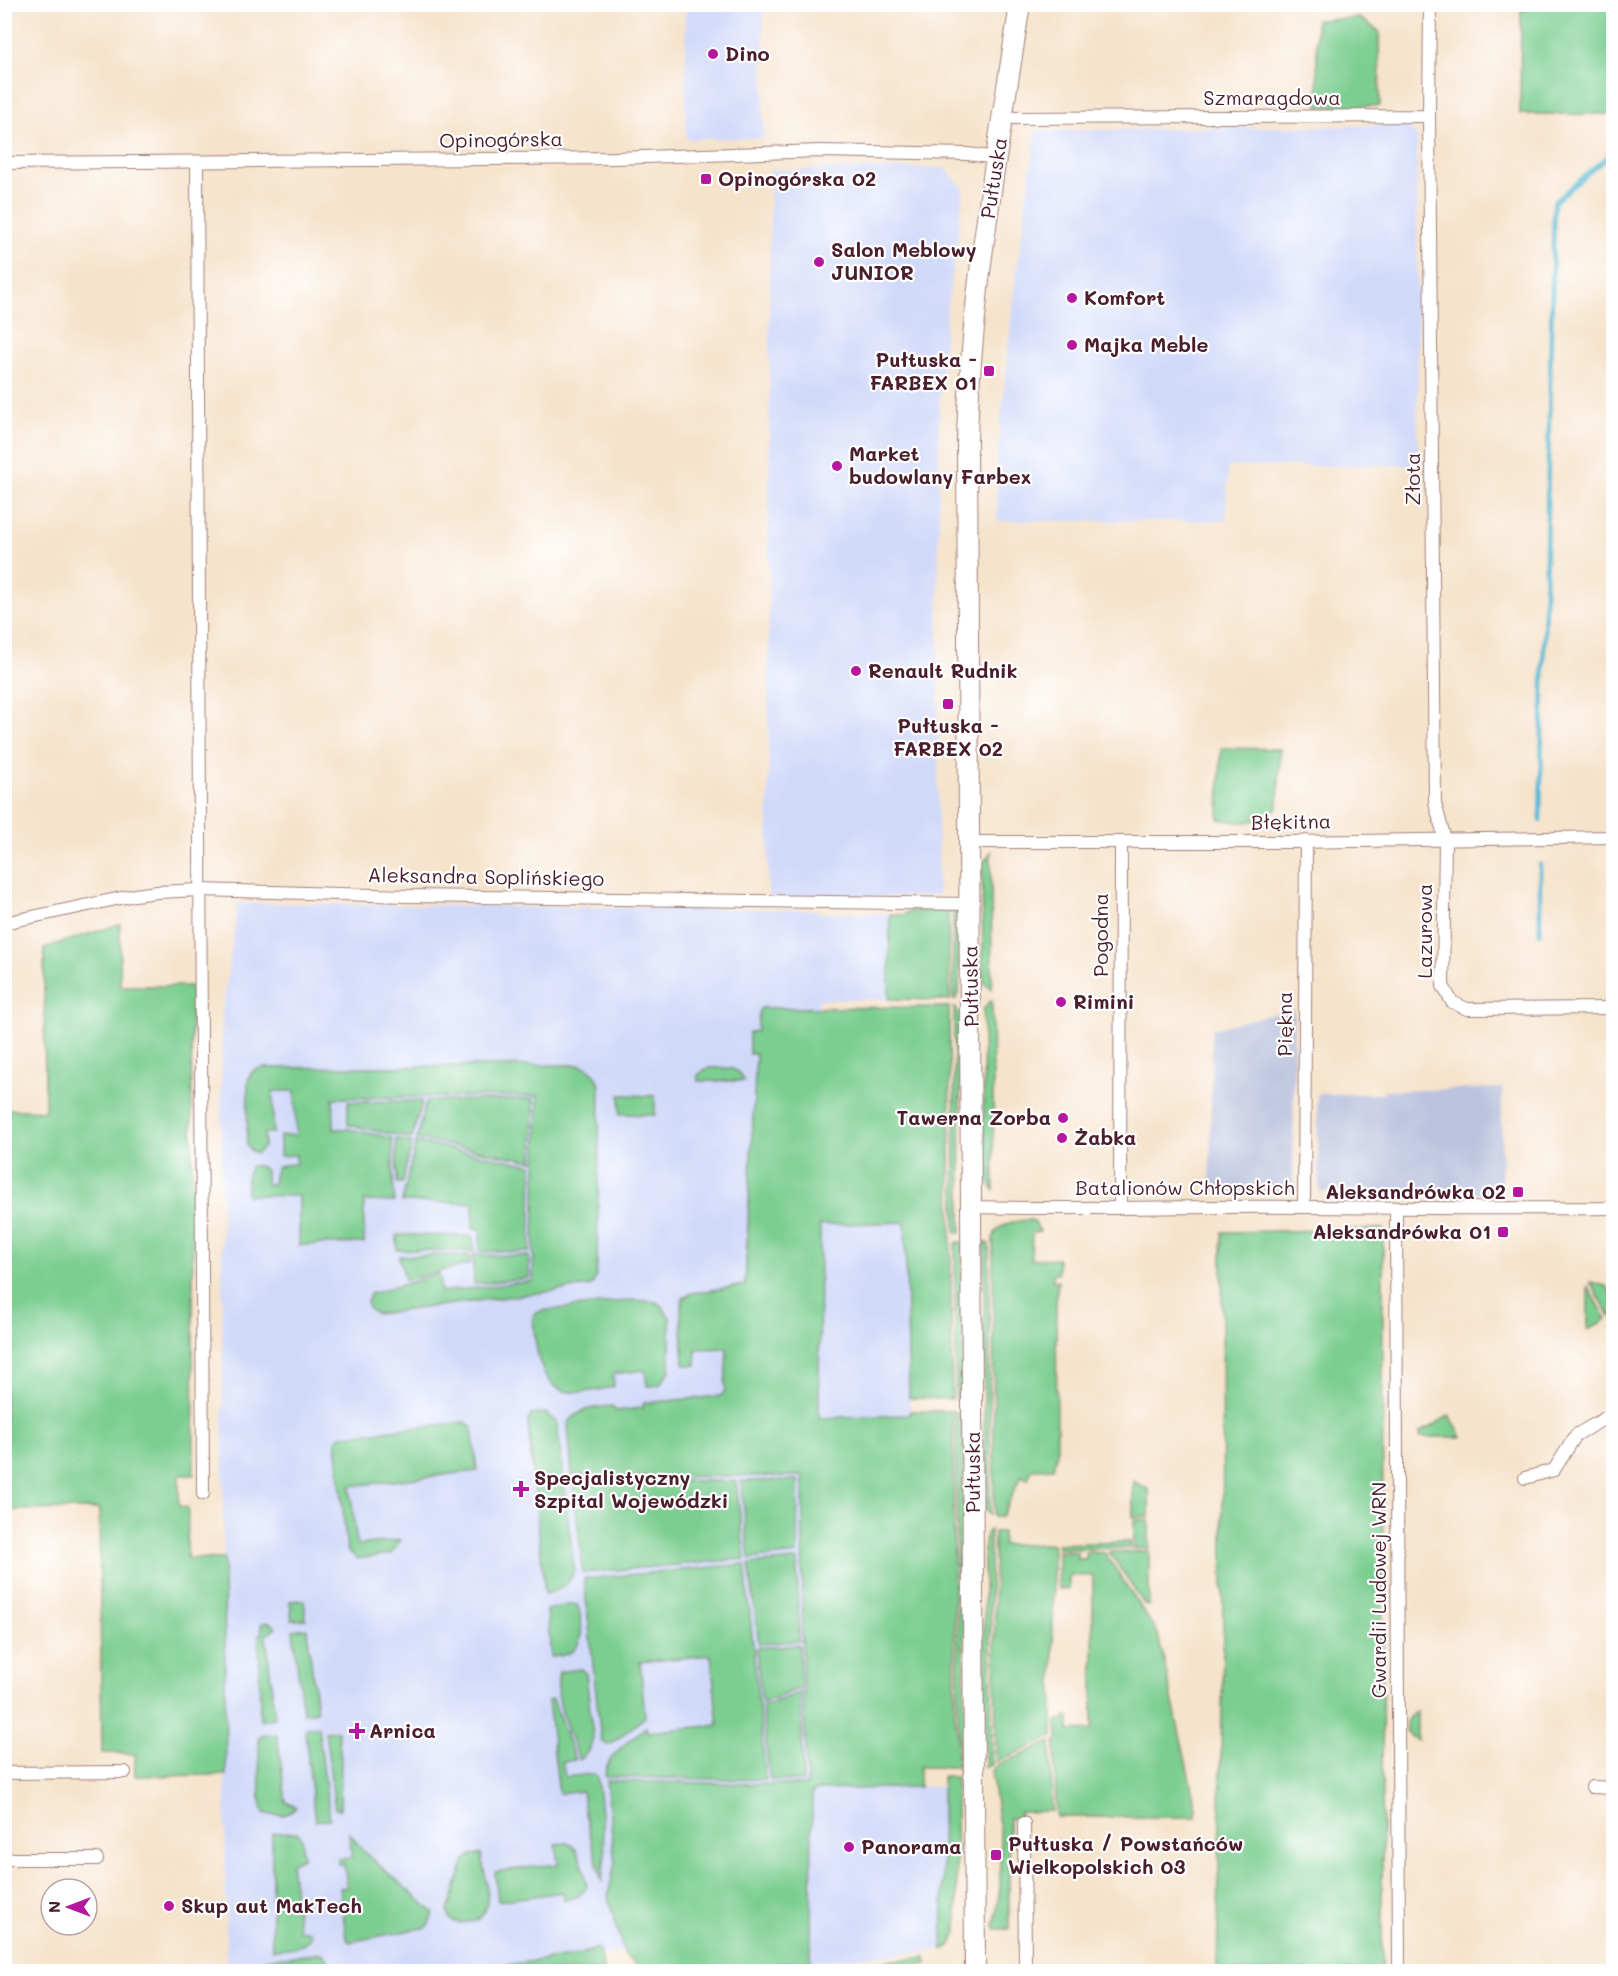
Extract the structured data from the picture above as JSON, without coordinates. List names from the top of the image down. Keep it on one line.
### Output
{"streets":{"main road":["Pułtuska"],"street":["Szmaragdowa","Opinogórska","Złota","Błękitna","Aleksandra Soplińskiego","Lazurowa","Pogodna","Piękna","Batalionów Chłopskich","Gwardii Ludowej WRN"]},"crossings":[["Szmaragdowa","Pułtuska"],["Szmaragdowa","Złota"],["Opinogórska","Pułtuska"],["Pułtuska","Błękitna"],["Pułtuska","Aleksandra Soplińskiego"],["Pułtuska","Batalionów Chłopskich"],["Złota","Błękitna"],["Złota","Lazurowa"],["Błękitna","Lazurowa"],["Błękitna","Pogodna"],["Błękitna","Piękna"],["Pogodna","Batalionów Chłopskich"],["Piękna","Batalionów Chłopskich"],["Batalionów Chłopskich","Gwardii Ludowej WRN"]],"places":{"other":["Dino","Salon Meblowy JUNIOR","Komfort","Majka Meble","Market budowlany Farbex","Renault Rudnik","Rimini","Tawerna Zorba","Żabka","Panorama","Skup aut MakTech"],"transit":["Opinogórska 02","Pułtuska - FARBEX 01","Pułtuska - FARBEX 02","Aleksandrówka 02","Aleksandrówka 01","Pułtuska / Powstańców Wielkopolskich 03"],"health":["Specjalistyczny Szpital Wojewódzki","Arnica"]},"north":"left"}
